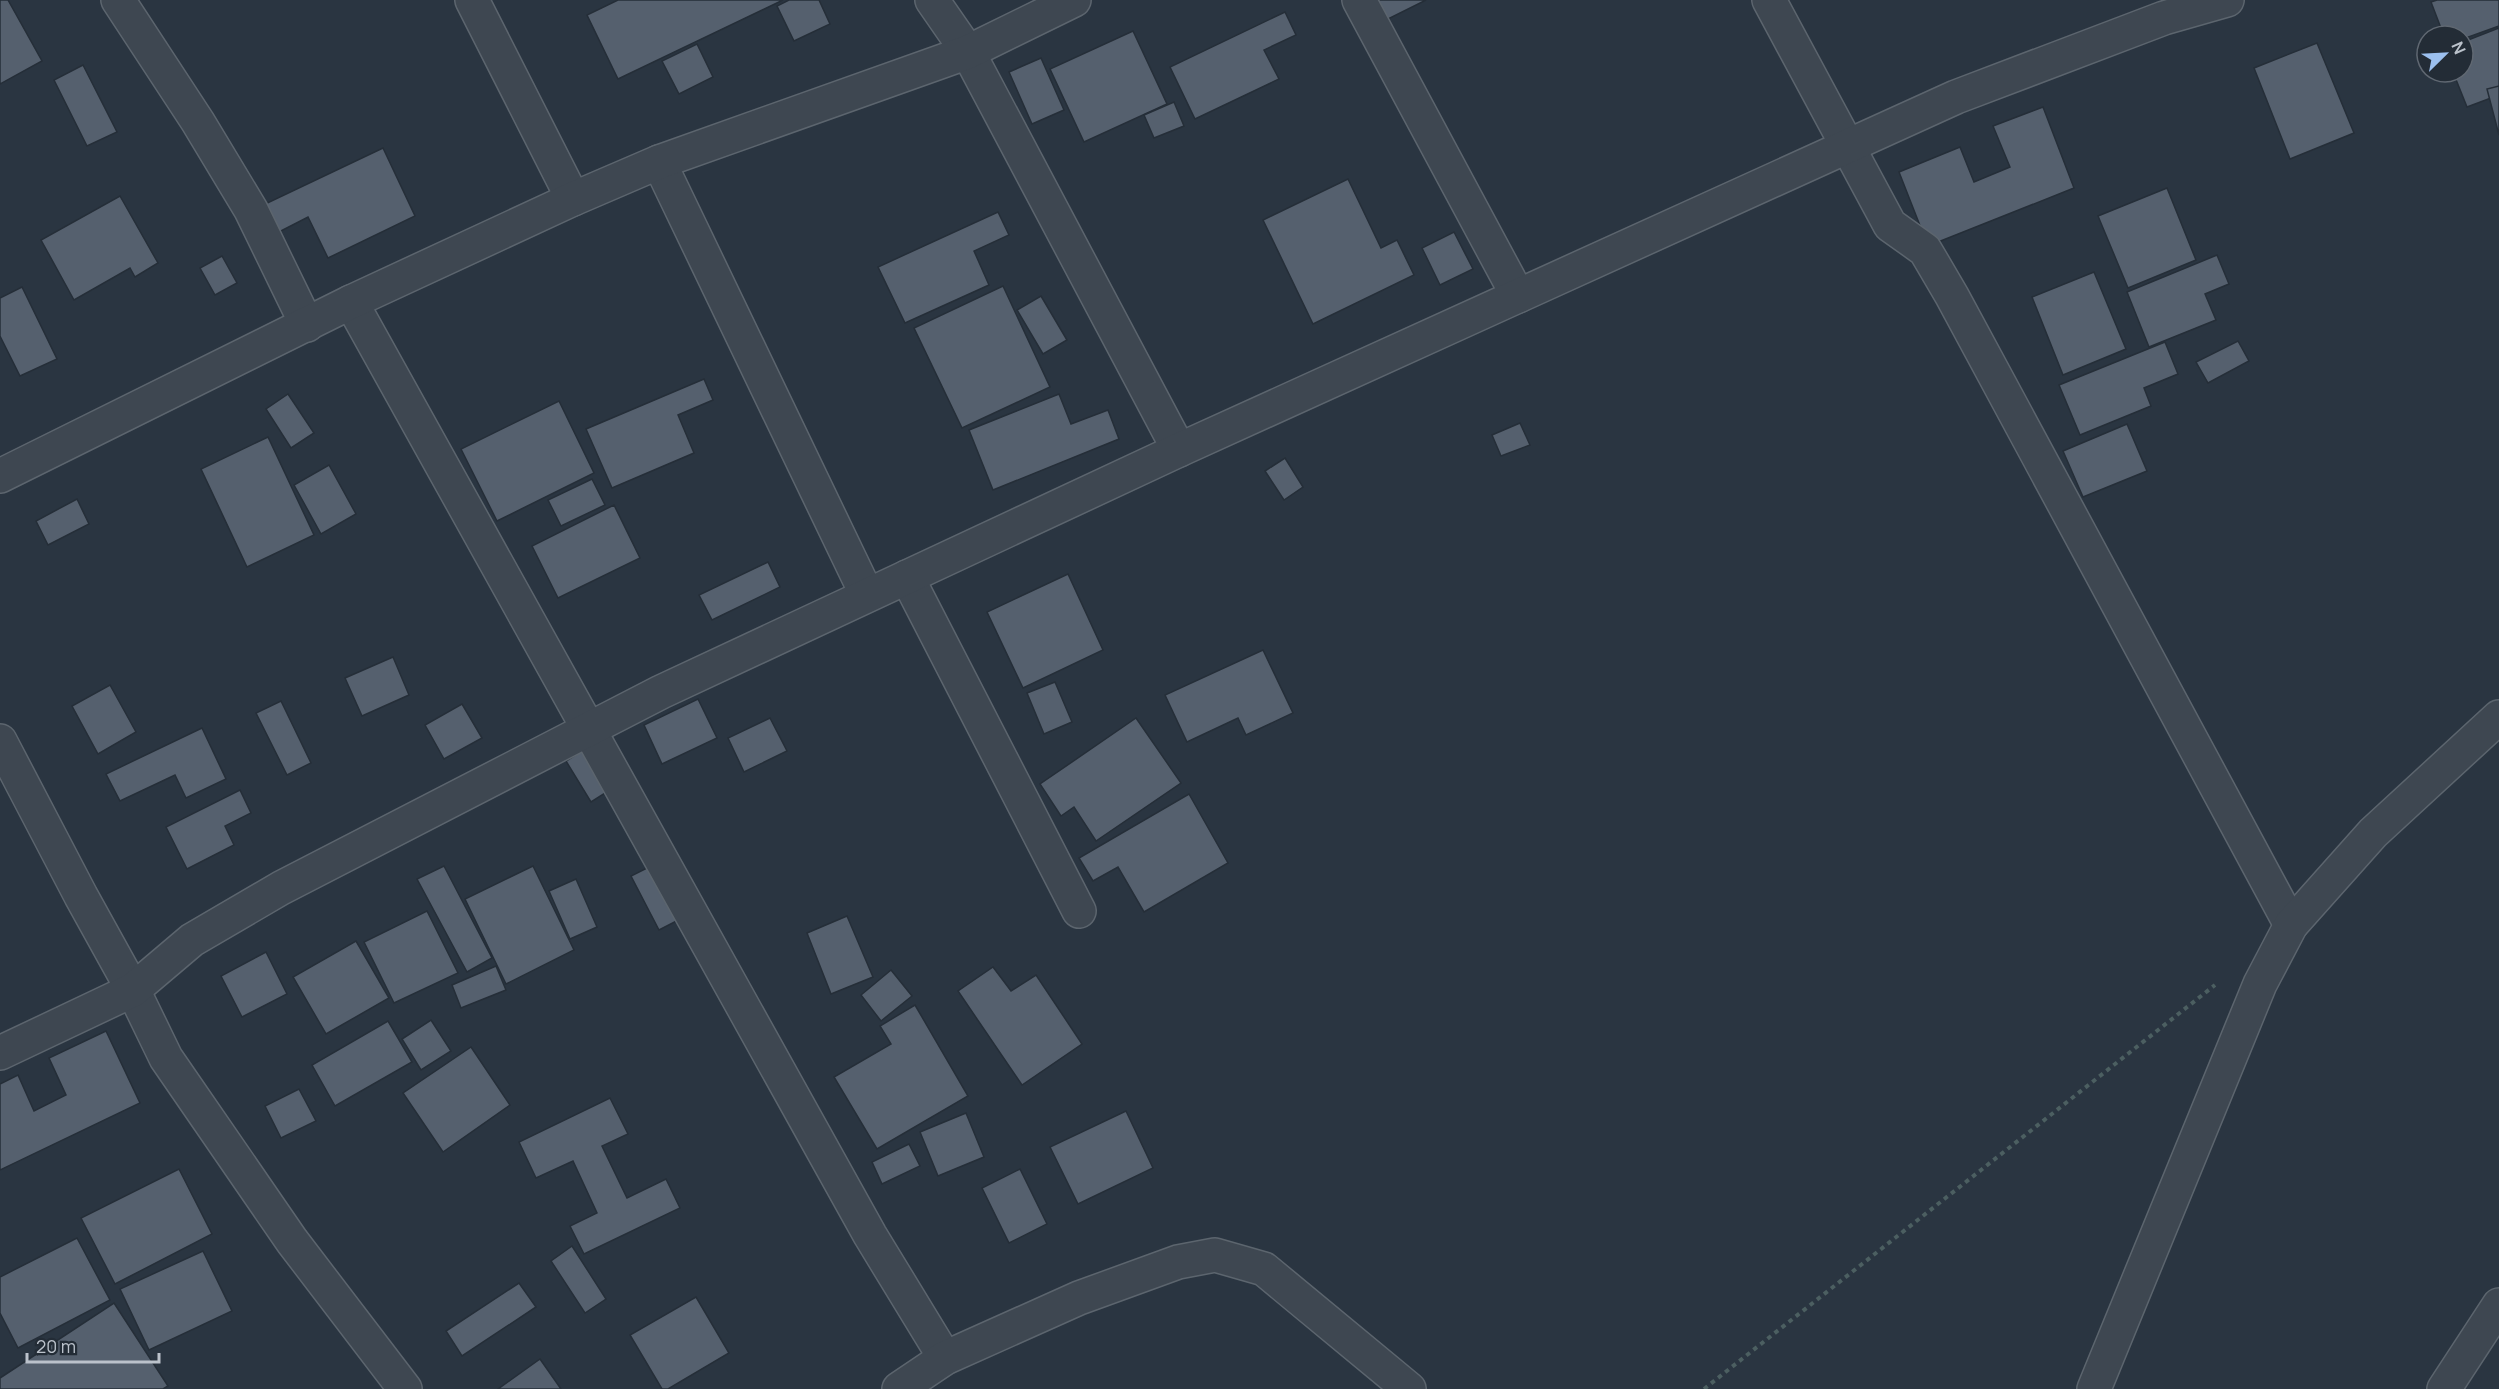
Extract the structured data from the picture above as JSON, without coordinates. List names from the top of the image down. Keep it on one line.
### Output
{"scale_bar":"20 m","north":"top right"}
